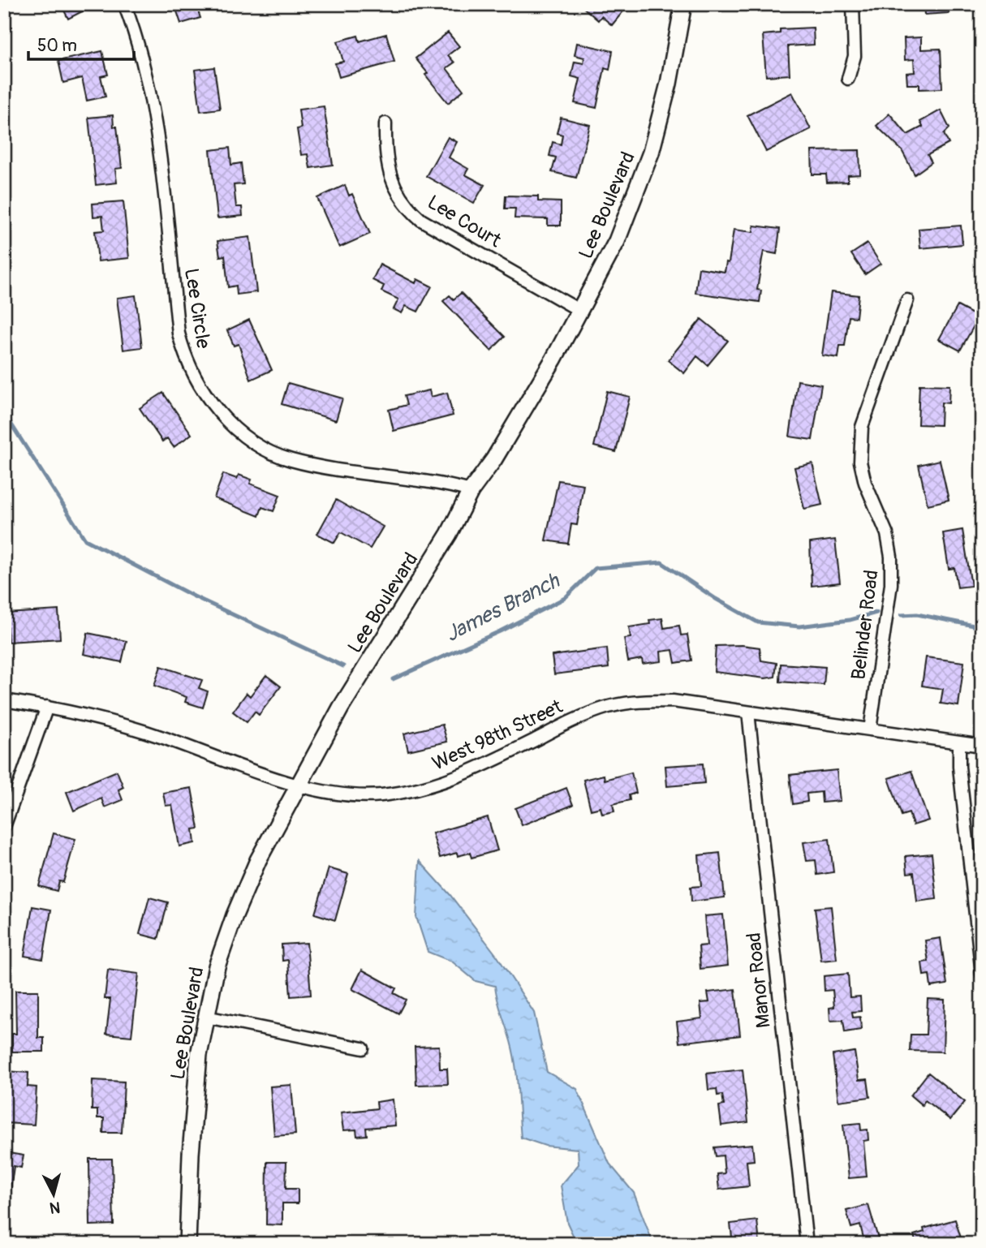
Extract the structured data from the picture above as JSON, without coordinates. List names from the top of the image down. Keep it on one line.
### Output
{"streets":{"street":["Lee Boulevard","Lee Court","Lee Circle","Belinder Road","West 98th Street","Manor Road"]},"crossings":[["Lee Boulevard","Lee Court"],["Lee Boulevard","Lee Circle"],["Lee Boulevard","West 98th Street"],["Belinder Road","West 98th Street"],["West 98th Street","Manor Road"]],"water":["James Branch"],"scale_bar":"50 m","north":"bottom"}
